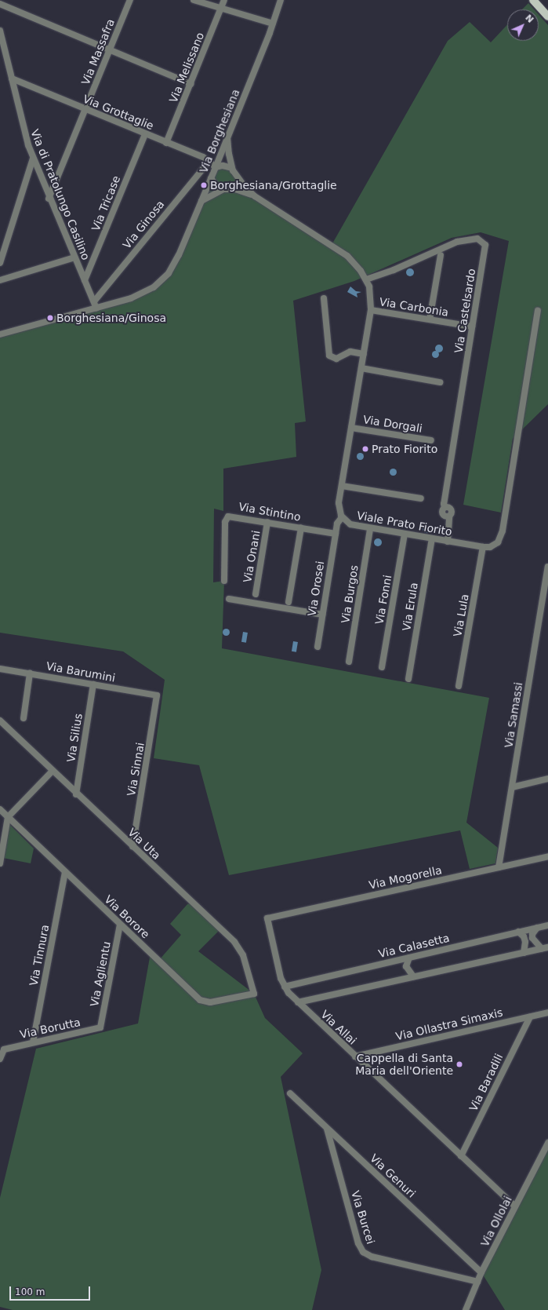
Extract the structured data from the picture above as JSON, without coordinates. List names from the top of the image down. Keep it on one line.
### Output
{"streets":{"street":["Via Massafra","Via Melissano","Via Grottaglie","Via Borghesiana","Via di Pratolungo Casilino","Via Tricase","Via Ginosa","Via Carbonia","Via Castelsardo","Via Dorgali","Via Stintino","Viale Prato Fiorito","Via Onani","Via Orosei","Via Burgos","Via Fonni","Via Erula","Via Lula","Via Barumini","Via Samassi","Via Silius","Via Sinnai","Via Uta","Via Mogorella","Via Borore","Via Calasetta","Via Tinnura","Via Aglientu","Via Ollastra Simaxis","Via Allai","Via Borutta","Via Baradili","Via Genuri","Via Burcei","Via Ollolai"]},"crossings":[["Via Massafra","Via Grottaglie"],["Via Massafra","Via di Pratolungo Casilino"],["Via Melissano","Via Grottaglie"],["Via Grottaglie","Via Borghesiana"],["Via Grottaglie","Via di Pratolungo Casilino"],["Via Grottaglie","Via Tricase"],["Via Grottaglie","Via Ginosa"],["Via Borghesiana","Via di Pratolungo Casilino"],["Via Borghesiana","Viale Prato Fiorito"],["Via di Pratolungo Casilino","Via Tricase"],["Via di Pratolungo Casilino","Via Ginosa"],["Via Carbonia","Via Castelsardo"],["Via Carbonia","Viale Prato Fiorito"],["Via Castelsardo","Viale Prato Fiorito"],["Via Dorgali","Viale Prato Fiorito"],["Via Stintino","Via Onani"],["Via Stintino","Via Orosei"],["Viale Prato Fiorito","Via Burgos"],["Viale Prato Fiorito","Via Fonni"],["Viale Prato Fiorito","Via Erula"],["Viale Prato Fiorito","Via Lula"],["Via Barumini","Via Silius"],["Via Barumini","Via Sinnai"],["Via Samassi","Via Mogorella"],["Via Silius","Via Uta"],["Via Sinnai","Via Uta"],["Via Uta","Via Borore"],["Via Mogorella","Via Allai"],["Via Borore","Via Tinnura"],["Via Borore","Via Aglientu"],["Via Calasetta","Via Allai"],["Via Tinnura","Via Borutta"],["Via Aglientu","Via Borutta"],["Via Ollastra Simaxis","Via Allai"],["Via Ollastra Simaxis","Via Baradili"],["Via Allai","Via Baradili"],["Via Allai","Via Ollolai"],["Via Genuri","Via Burcei"],["Via Genuri","Via Ollolai"],["Via Burcei","Via Ollolai"]],"places":["Borghesiana/Grottaglie","Borghesiana/Ginosa","Prato Fiorito","Cappella di Santa Maria dell'Oriente"],"scale_bar":"100 m","north":"top right"}
